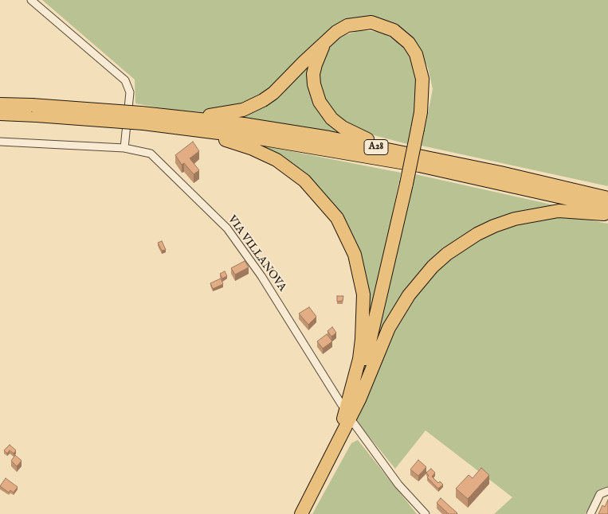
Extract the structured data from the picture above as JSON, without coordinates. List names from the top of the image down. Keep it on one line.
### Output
{"streets":{"highway":["A28"],"street":["VIA VILLANOVA"]}}
